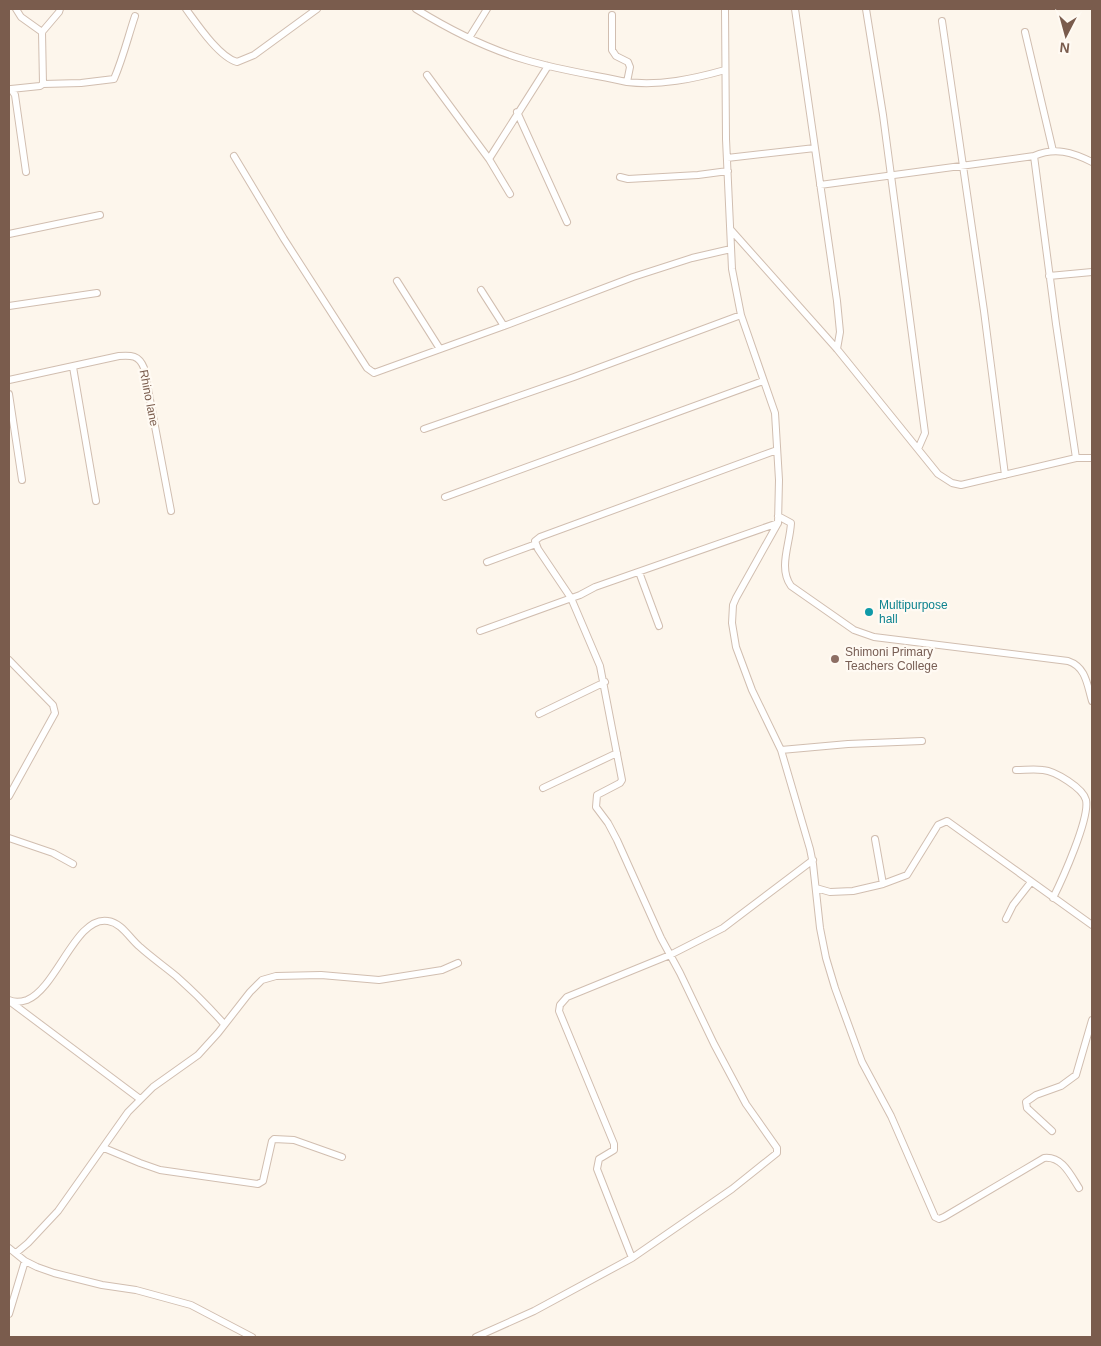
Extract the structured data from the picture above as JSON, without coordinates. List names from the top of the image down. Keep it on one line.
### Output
{"streets":{"street":["Rhino lane"]},"places":["Multipurpose hall","Shimoni Primary Teachers College"],"north":"bottom"}
